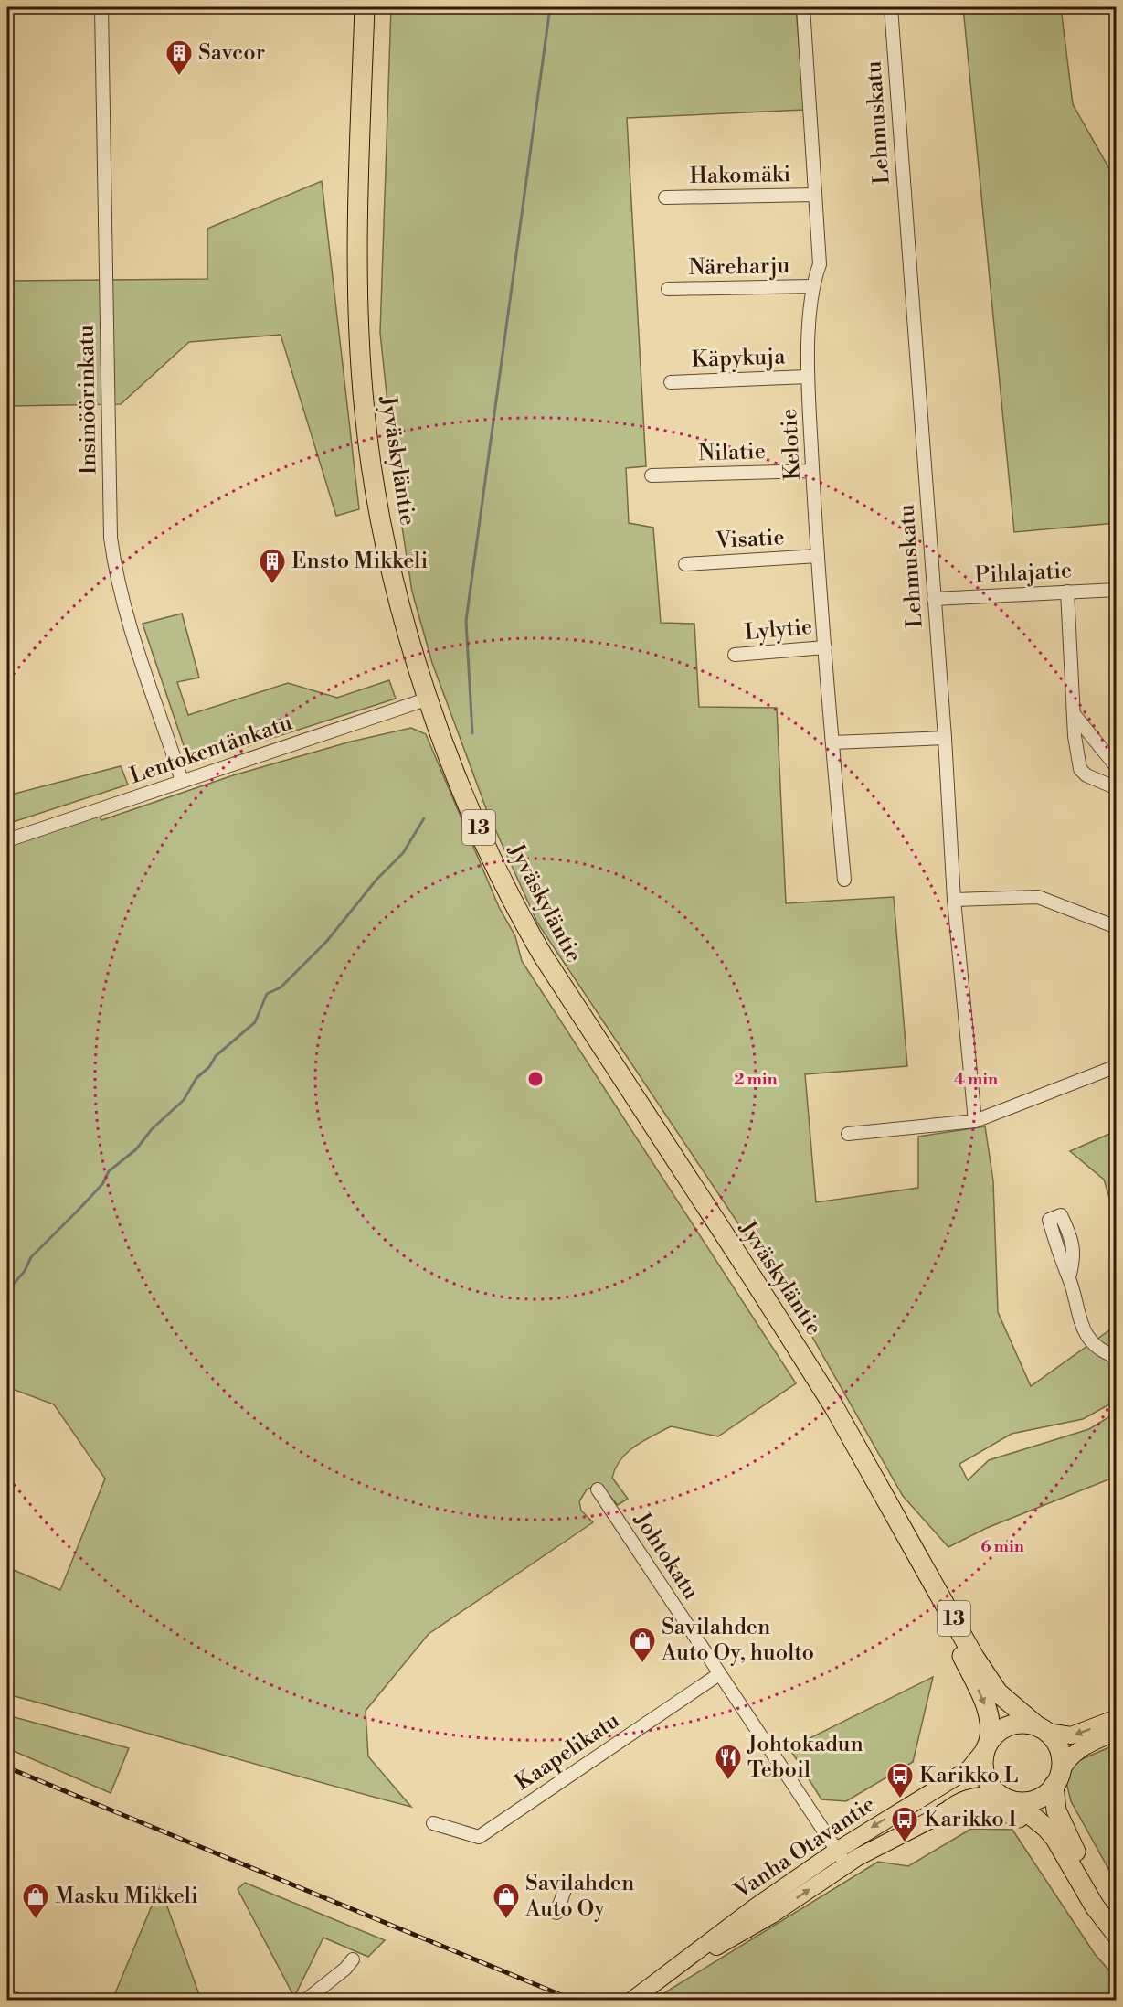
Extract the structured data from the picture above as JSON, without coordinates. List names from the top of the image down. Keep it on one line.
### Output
{"streets":{"highway":["Jyväskyläntie","13"],"main road":["Vanha Otavantie"],"street":["Lehmuskatu","Hakomäki","Näreharju","Käpykuja","Insinöörinkatu","Kelotie","Nilatie","Visatie","Pihlajatie","Lylytie","Lentokentänkatu","Johtokatu","Kaapelikatu"]},"crossings":[["Lehmuskatu","Pihlajatie"],["Hakomäki","Kelotie"],["Näreharju","Kelotie"],["Käpykuja","Kelotie"],["Insinöörinkatu","Lentokentänkatu"],["Kelotie","Nilatie"],["Kelotie","Visatie"],["Kelotie","Lylytie"],["Jyväskyläntie","Lentokentänkatu"],["Jyväskyläntie","13"],["Jyväskyläntie","Vanha Otavantie"],["13","Vanha Otavantie"],["Johtokatu","Kaapelikatu"],["Johtokatu","Vanha Otavantie"]],"places":{"building":["Savcor","Ensto Mikkeli"],"shop":["Savilahden Auto Oy, huolto","Masku Mikkeli","Savilahden Auto Oy"],"restaurant":["Johtokadun Teboil"],"bus stop":["Karikko L","Karikko I"]},"rings":["2 min","4 min","6 min"]}
